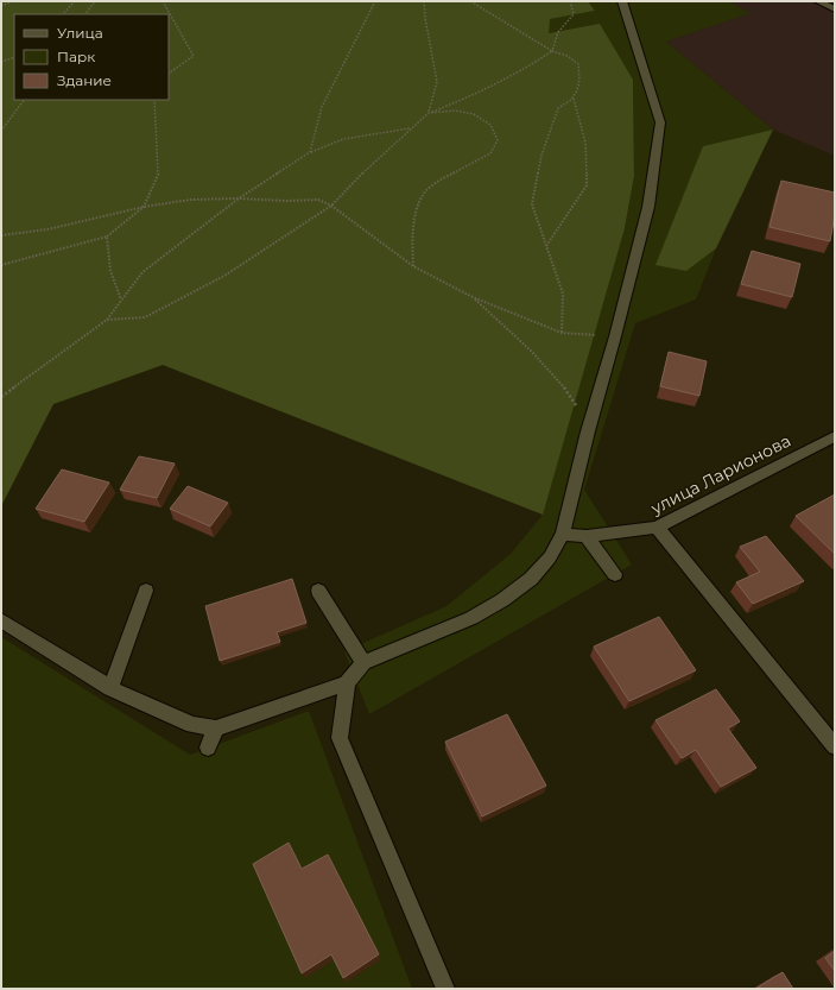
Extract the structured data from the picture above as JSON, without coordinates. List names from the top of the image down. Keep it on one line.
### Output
{"streets":{"street":["улица Ларионова"]},"legend":["Улица","Парк","Здание"]}
